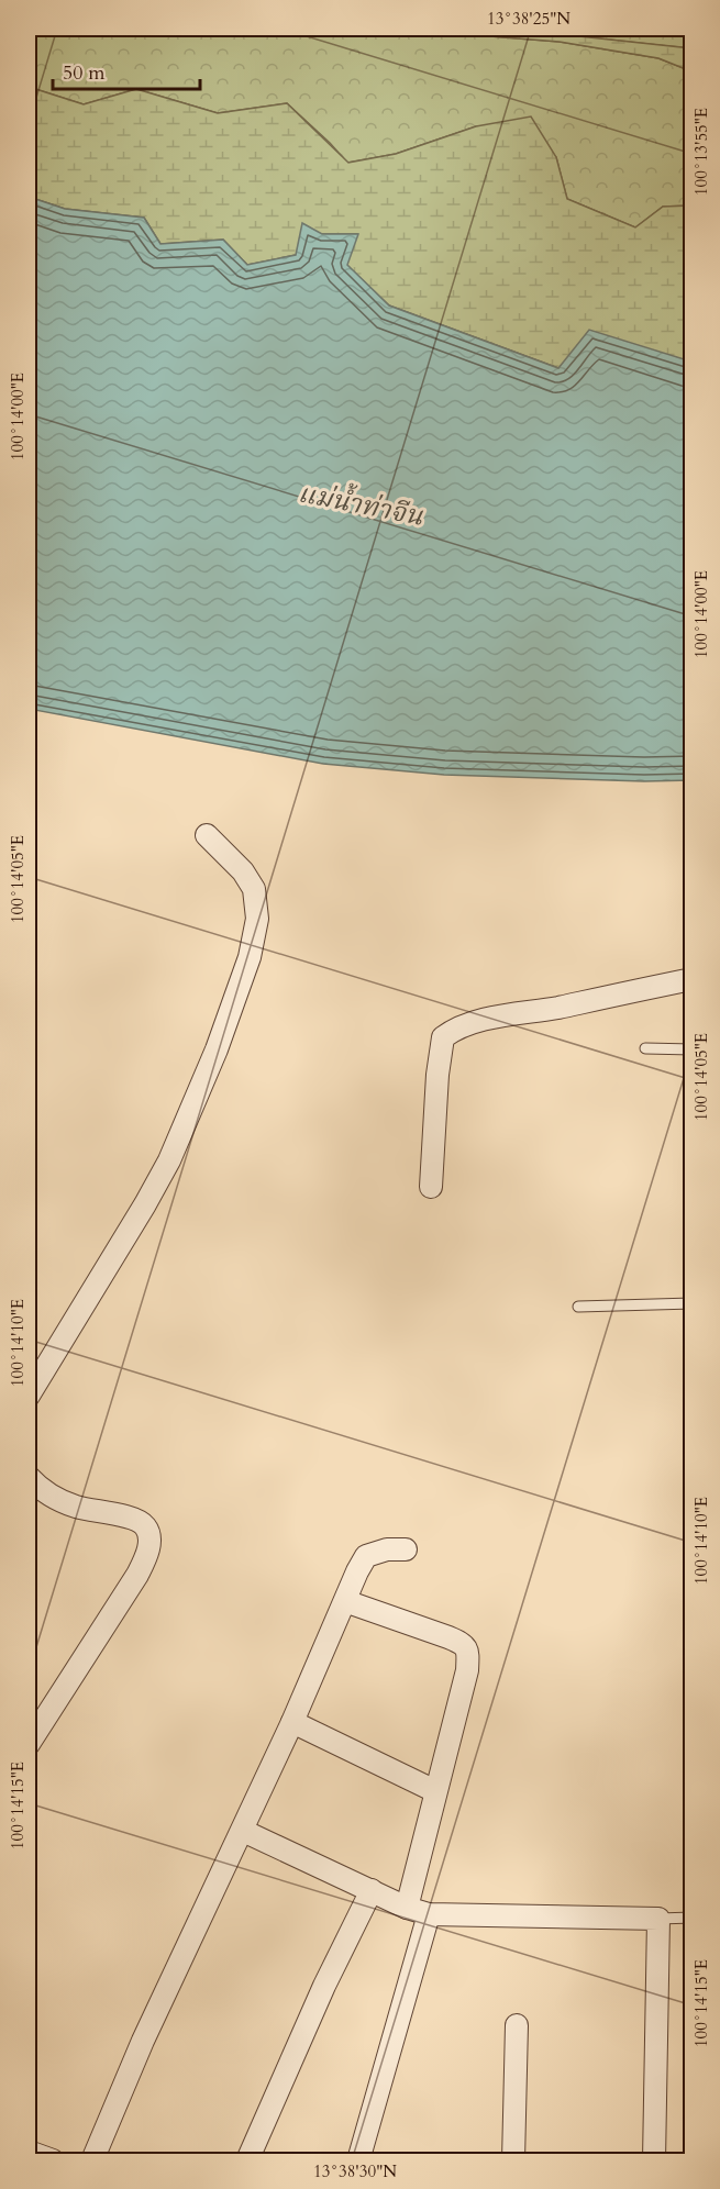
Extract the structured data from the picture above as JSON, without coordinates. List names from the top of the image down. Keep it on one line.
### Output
{"water":["แม่น้ำท่าจีน"],"scale_bar":"50 m","coordinates":["13°38'25\"N","100°13'55\"E","100°14'00\"E","100°14'05\"E","100°14'10\"E","100°14'15\"E","13°38'30\"N"]}
